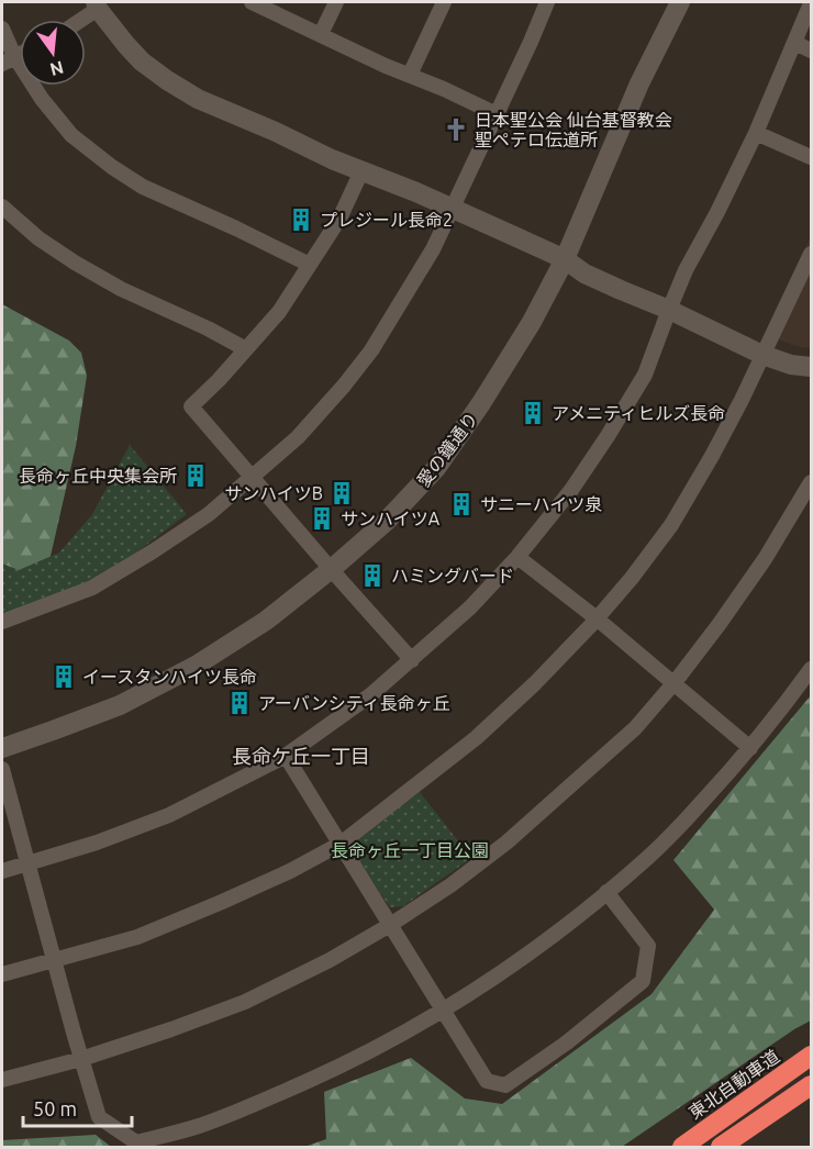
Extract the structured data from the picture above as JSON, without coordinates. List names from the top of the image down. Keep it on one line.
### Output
{"streets":{"highway":["東北自動車道"],"street":["愛の鐘通り"]},"districts":["長命ケ丘一丁目"],"parks":["長命ヶ丘一丁目公園"],"places":{"church":["日本聖公会 仙台基督教会 聖ペテロ伝道所"],"building":["プレジール長命2","アメニティヒルズ長命","長命ヶ丘中央集会所","サンハイツB","サニーハイツ泉","サンハイツA","ハミングバード","イースタンハイツ長命","アーバンシティ長命ヶ丘"]},"scale_bar":"50 m","north":"bottom"}
